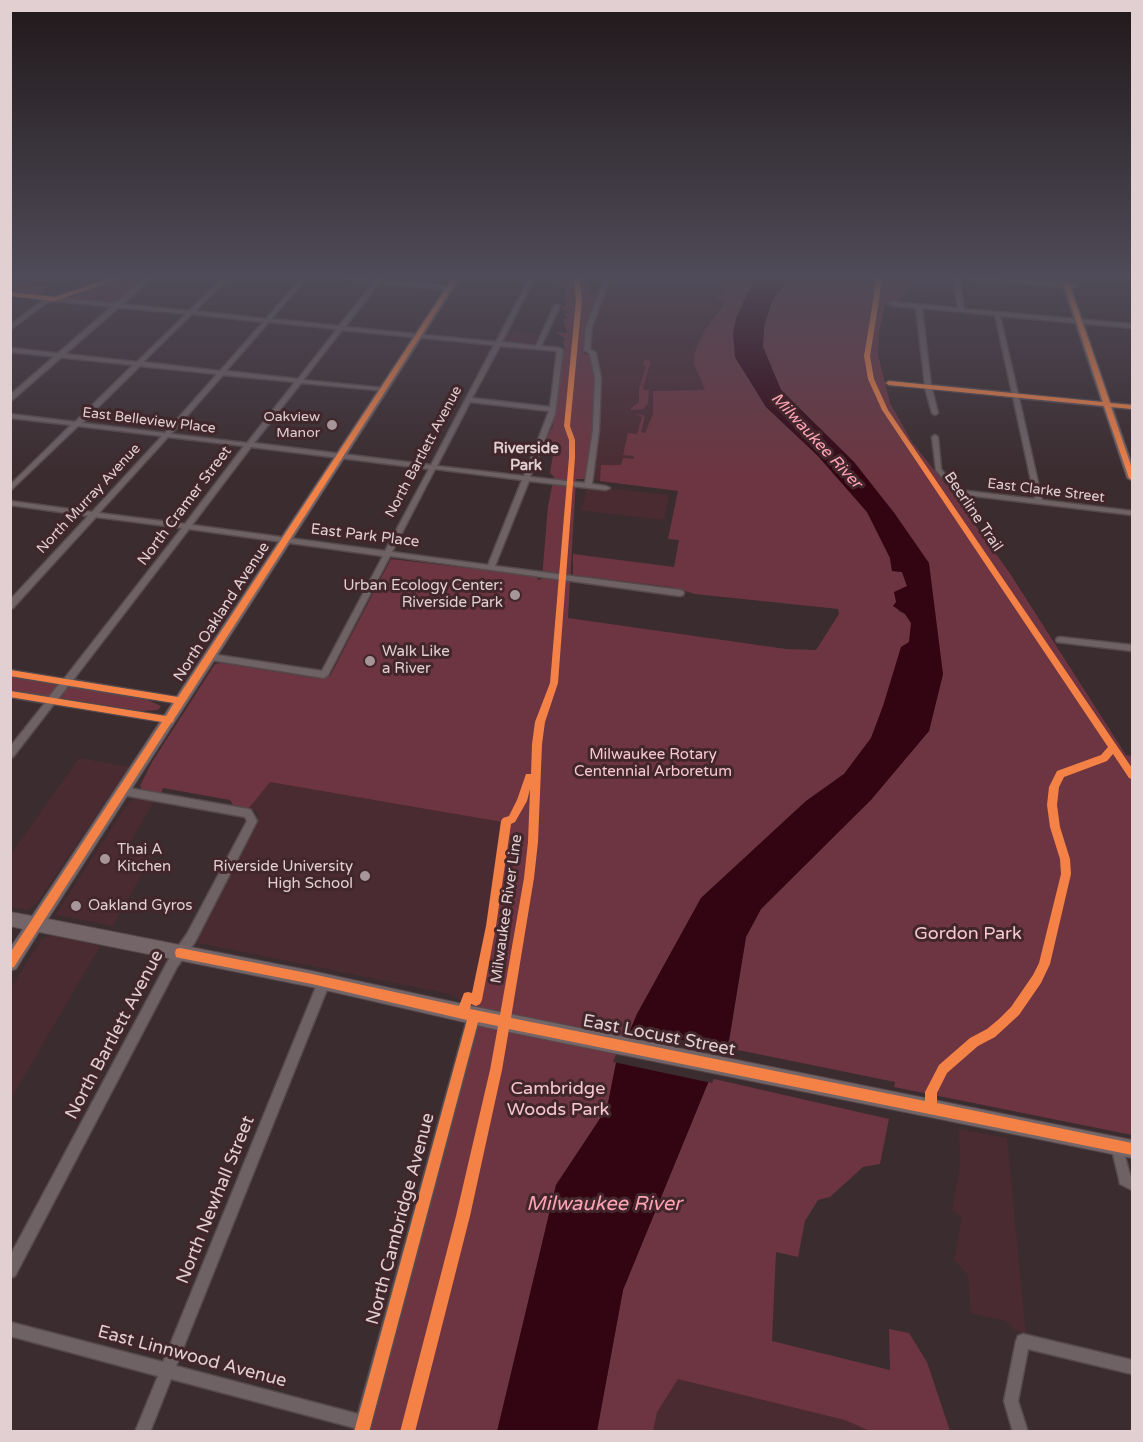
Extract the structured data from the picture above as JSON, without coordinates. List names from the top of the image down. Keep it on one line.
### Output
{"streets":{"main road":["North Oakland Avenue","East Locust Street"],"street":["East Belleview Place","North Bartlett Avenue","East Clarke Street","North Murray Avenue","North Cramer Street","East Park Place","North Newhall Street","North Cambridge Avenue","East Linnwood Avenue"],"cycle path":["Beerline Trail","Milwaukee River Line"]},"crossings":[["East Belleview Place","North Bartlett Avenue"],["East Belleview Place","North Murray Avenue"],["East Belleview Place","North Cramer Street"],["East Belleview Place","North Oakland Avenue"],["North Bartlett Avenue","East Park Place"],["North Bartlett Avenue","North Oakland Avenue"],["North Bartlett Avenue","East Locust Street"],["North Murray Avenue","East Park Place"],["North Cramer Street","East Park Place"],["East Park Place","North Oakland Avenue"],["North Oakland Avenue","East Locust Street"],["East Locust Street","North Newhall Street"],["East Locust Street","North Cambridge Avenue"],["North Newhall Street","East Linnwood Avenue"],["North Cambridge Avenue","East Linnwood Avenue"]],"districts":["Riverside Park"],"water":["Milwaukee River"],"parks":["Milwaukee Rotary Centennial Arboretum","Gordon Park","Cambridge Woods Park"],"places":["Oakview Manor","Urban Ecology Center: Riverside Park","Walk Like a River","Thai A Kitchen","Riverside University High School","Oakland Gyros"]}
